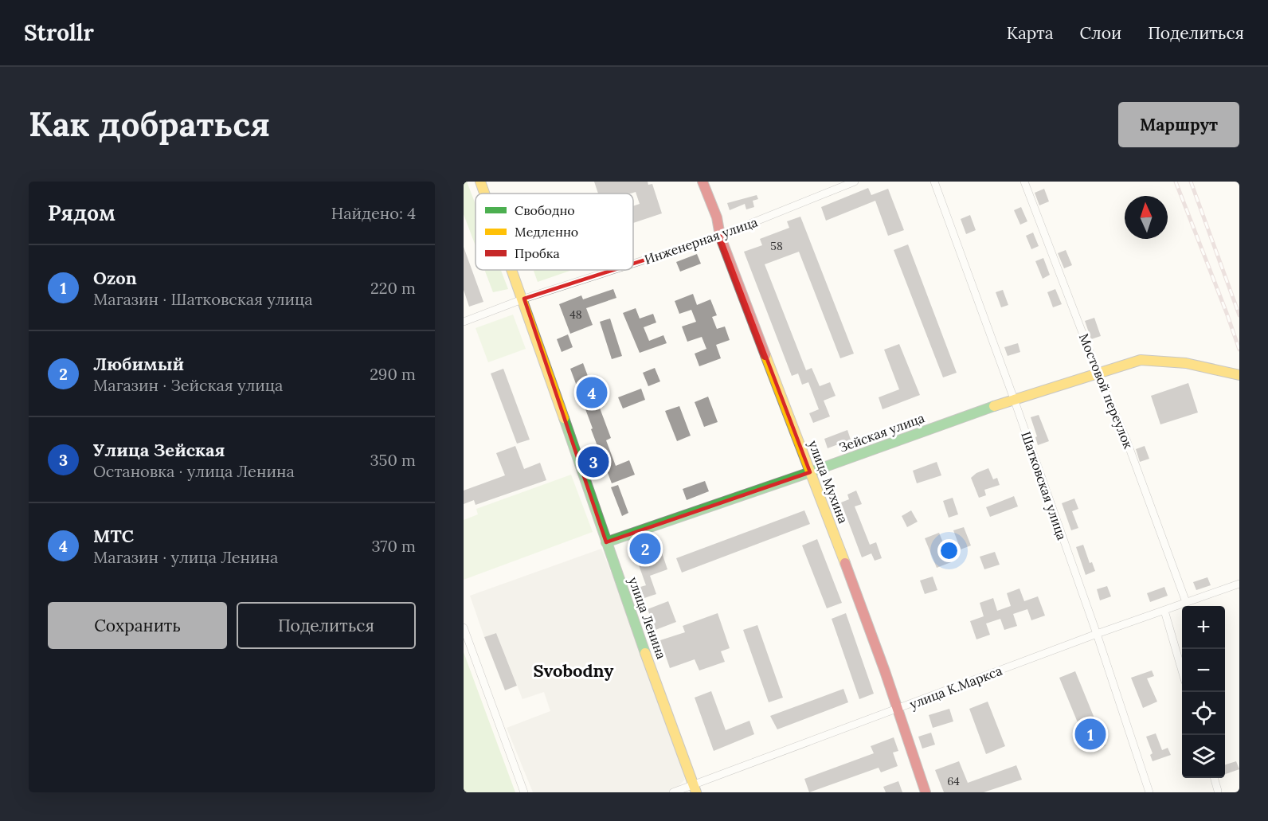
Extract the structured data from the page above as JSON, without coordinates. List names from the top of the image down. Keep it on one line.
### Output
{"streets":{"street":["Инженерная улица","Мостовой переулок","Зейская улица","улица Мухина","Шатковская улица","улица Ленина","улица К.Маркса"]},"crossings":[["Инженерная улица","улица Мухина"],["Инженерная улица","улица Ленина"],["Мостовой переулок","Зейская улица"],["Мостовой переулок","улица К.Маркса"],["Зейская улица","улица Мухина"],["Зейская улица","Шатковская улица"],["Зейская улица","улица Ленина"],["улица Мухина","улица К.Маркса"],["Шатковская улица","улица К.Маркса"],["улица Ленина","улица К.Маркса"]],"districts":["Svobodny"],"house_numbers":["58","48","64"],"legend":["Свободно","Медленно","Пробка"],"north":"top","page":{"header":"Strollr","nav":["Карта","Слои","Поделиться"],"buttons":["Маршрут",["Сохранить","Поделиться"]],"title":"Как добраться","heading":["Рядом","Найдено: 4"],"list":[{"mark":"1","name":"Ozon","note":"Магазин · Шатковская улица","value":"220 m"},{"mark":"2","name":"Любимый","note":"Магазин · Зейская улица","value":"290 m"},{"mark":"3","name":"Улица Зейская","note":"Остановка · улица Ленина","value":"350 m"},{"mark":"4","name":"МТС","note":"Магазин · улица Ленина","value":"370 m"}],"pins":["4","3","2","1"],"map_buttons":["+","−"]}}
